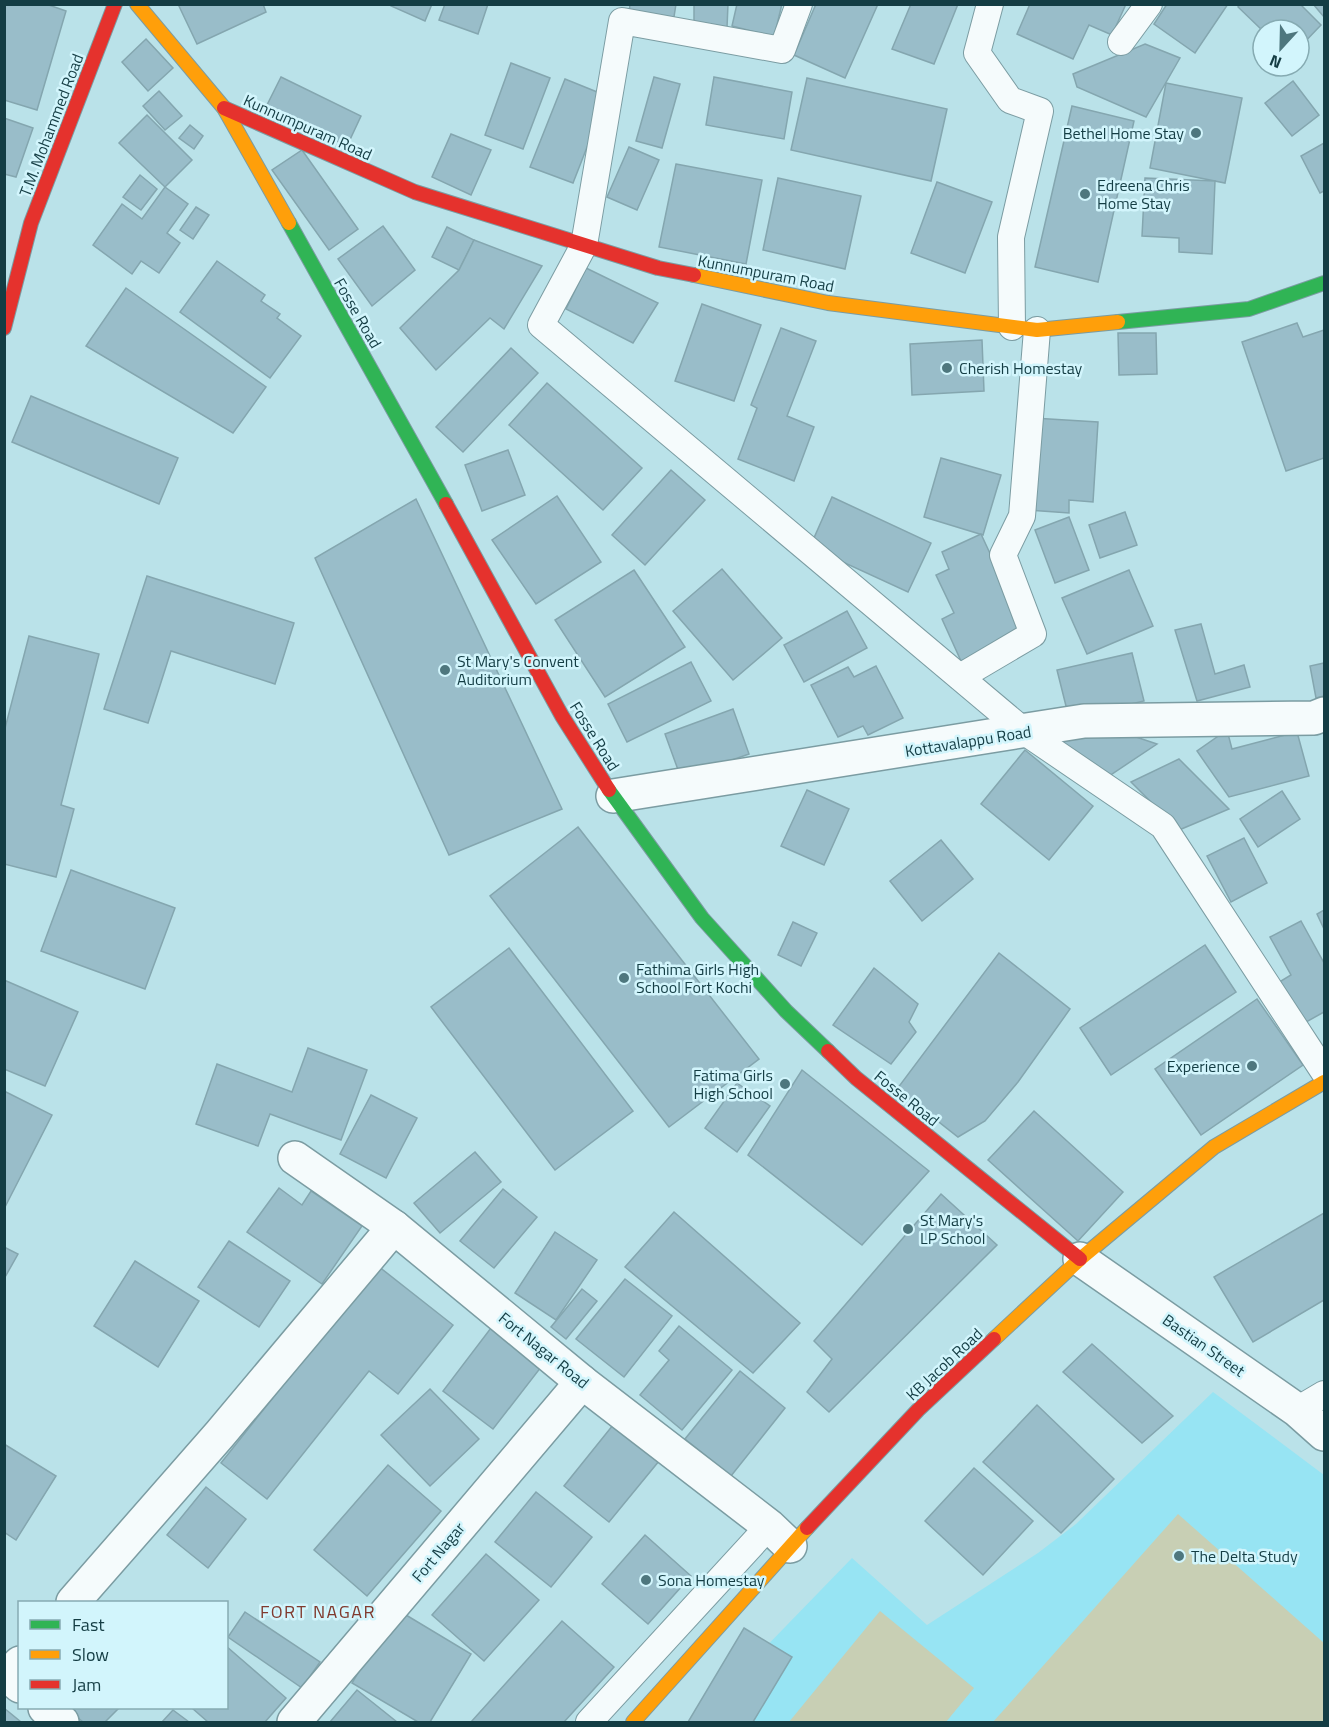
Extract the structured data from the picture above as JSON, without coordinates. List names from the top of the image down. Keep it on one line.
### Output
{"streets":{"street":["T.M. Mohammed Road","Kunnumpuram Road","Fosse Road","Kottavalappu Road","Bastian Street","Fort Nagar Road","KB Jacob Road","Fort Nagar"]},"crossings":[["Kunnumpuram Road","Fosse Road"],["Fosse Road","Kottavalappu Road"],["Fosse Road","Bastian Street"],["Fosse Road","KB Jacob Road"],["Bastian Street","KB Jacob Road"],["Fort Nagar Road","KB Jacob Road"],["Fort Nagar Road","Fort Nagar"]],"districts":["FORT NAGAR"],"places":["Bethel Home Stay","Edreena Chris Home Stay","Cherish Homestay","St Mary's Convent Auditorium","Fathima Girls High School Fort Kochi","Experience","Fatima Girls High School","St Mary's LP School","The Delta Study","Sona Homestay"],"legend":["Fast","Slow","Jam"],"north":"bottom"}
